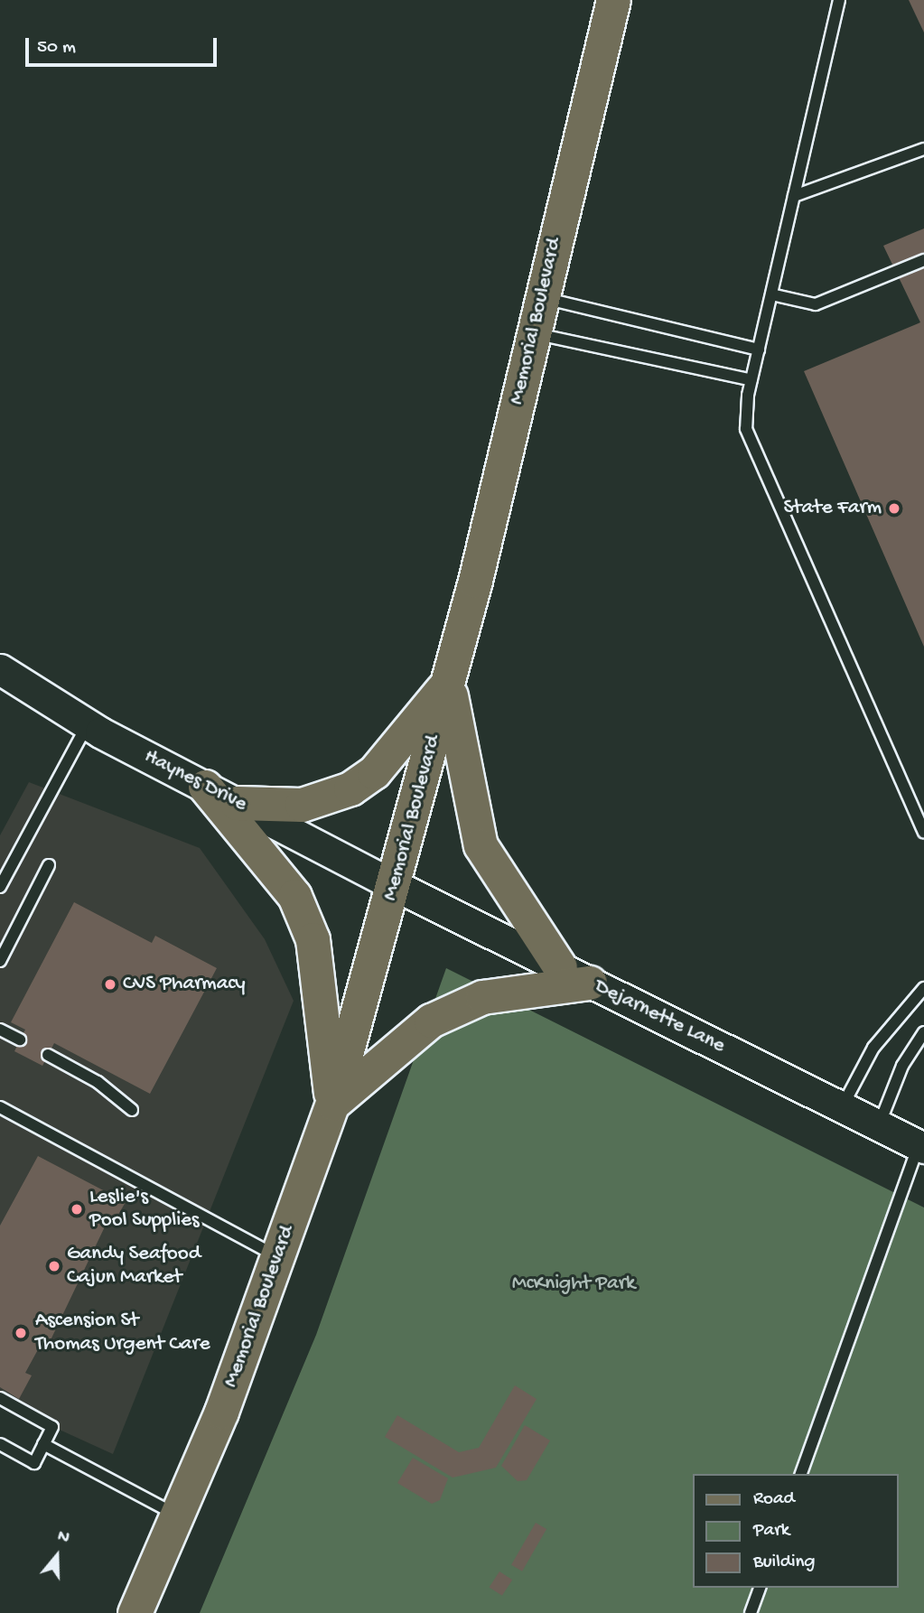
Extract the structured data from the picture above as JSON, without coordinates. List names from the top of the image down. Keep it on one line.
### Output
{"streets":{"main road":["Memorial Boulevard","Haynes Drive","Dejarnette Lane"]},"crossings":[["Memorial Boulevard","Haynes Drive"],["Memorial Boulevard","Dejarnette Lane"],["Haynes Drive","Dejarnette Lane"]],"parks":["McKnight Park"],"places":["State Farm","CVS Pharmacy","Leslie's Pool Supplies","Gandy Seafood Cajun Market","Ascension St Thomas Urgent Care"],"legend":["Road","Park","Building"],"scale_bar":"50 m","north":"top"}
